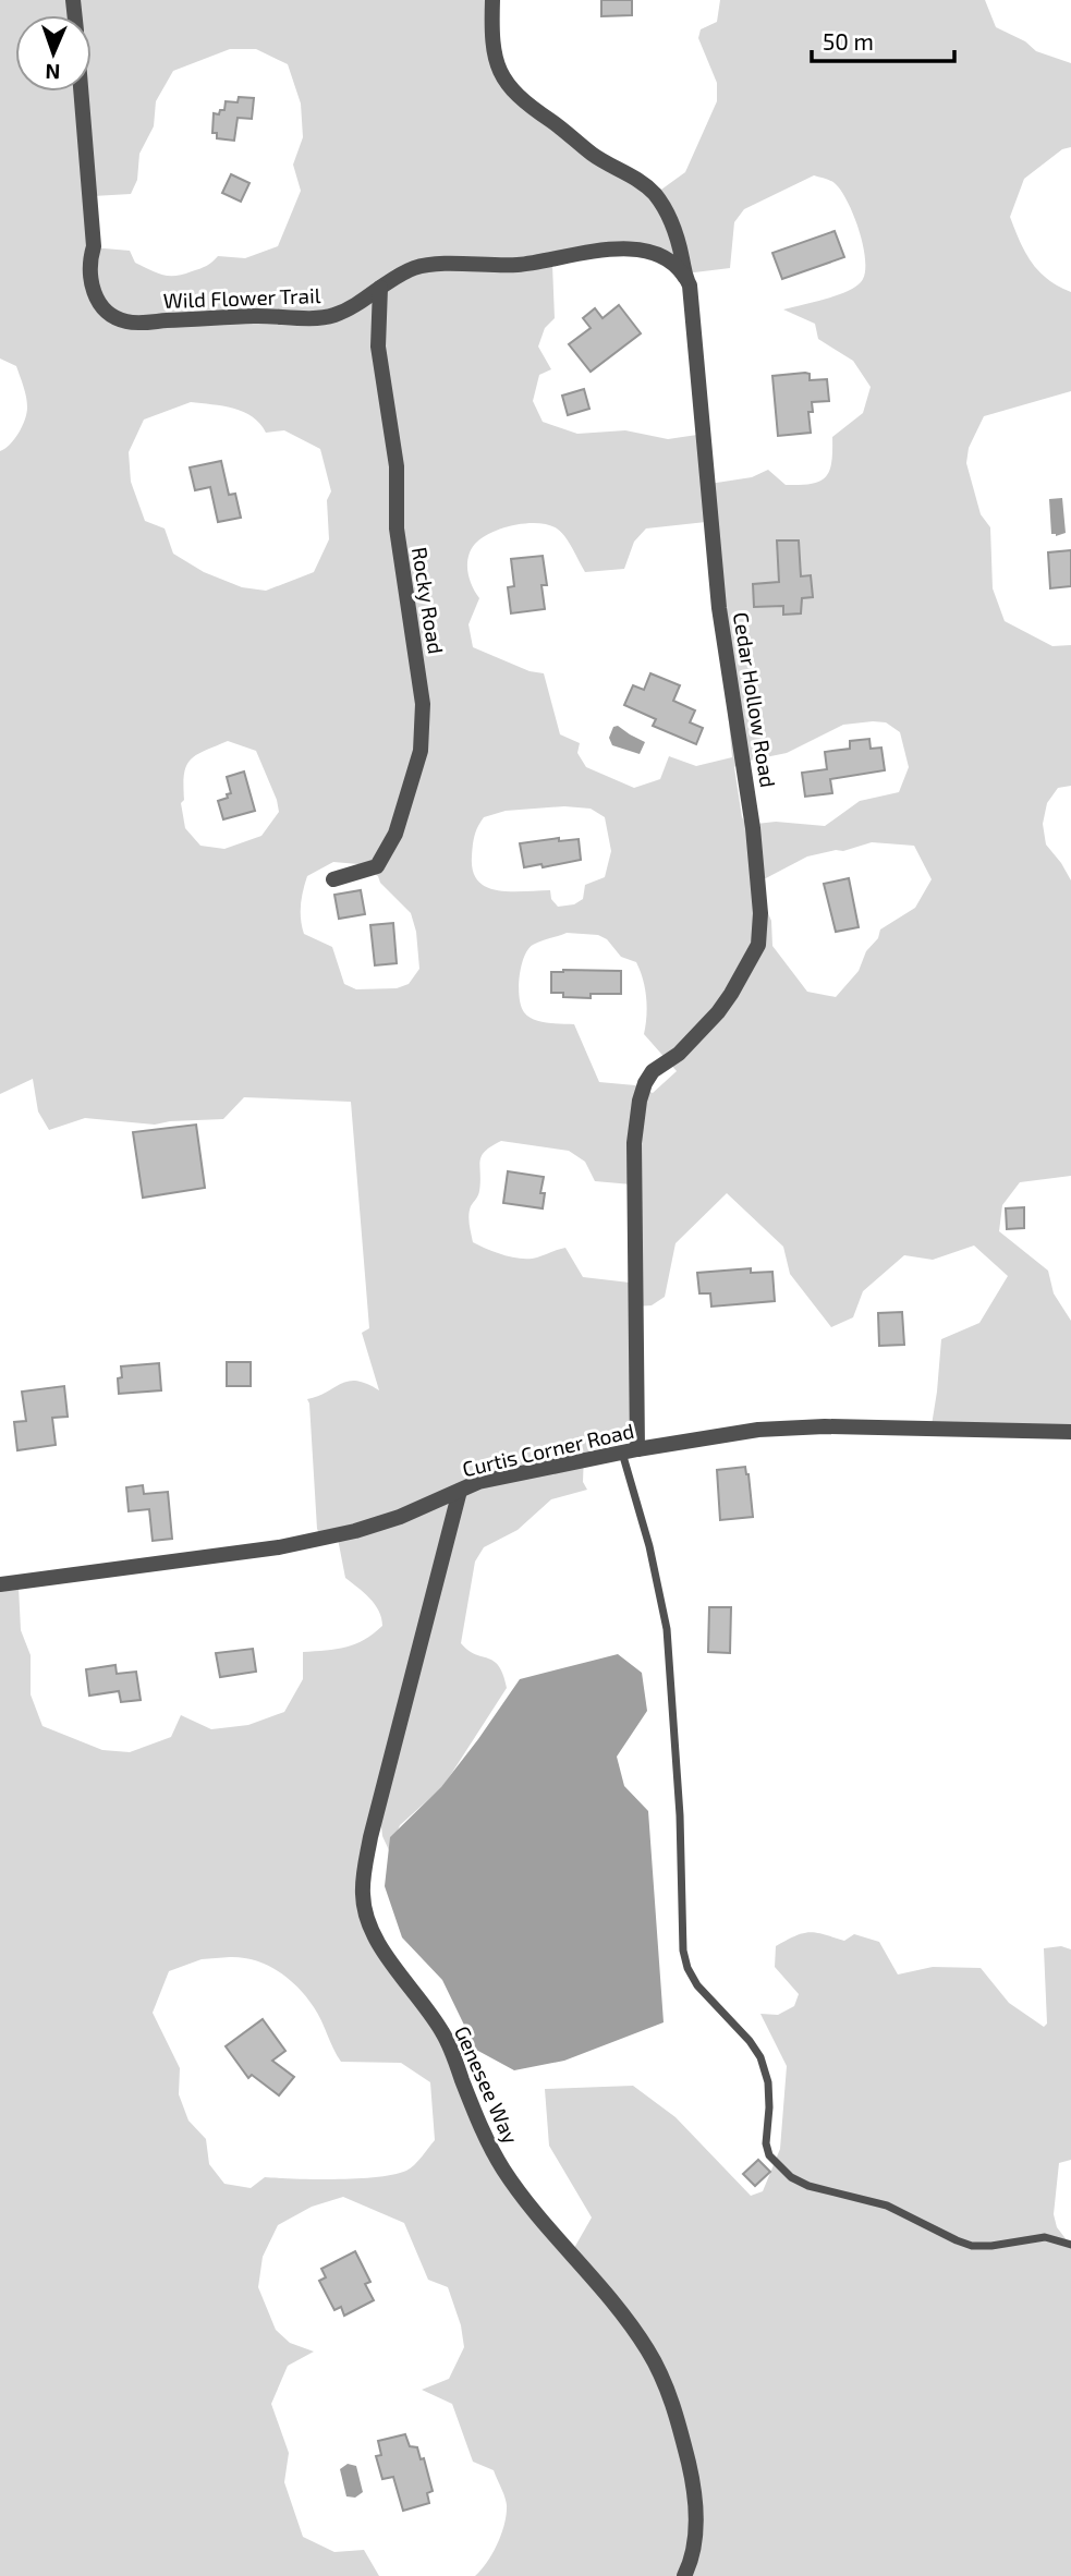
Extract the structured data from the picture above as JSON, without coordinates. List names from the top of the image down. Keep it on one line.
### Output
{"streets":{"street":["Wild Flower Trail","Rocky Road","Cedar Hollow Road","Curtis Corner Road","Genesee Way"]},"crossings":[["Wild Flower Trail","Rocky Road"],["Wild Flower Trail","Cedar Hollow Road"],["Cedar Hollow Road","Curtis Corner Road"],["Curtis Corner Road","Genesee Way"]],"scale_bar":"50 m","north":"bottom"}
